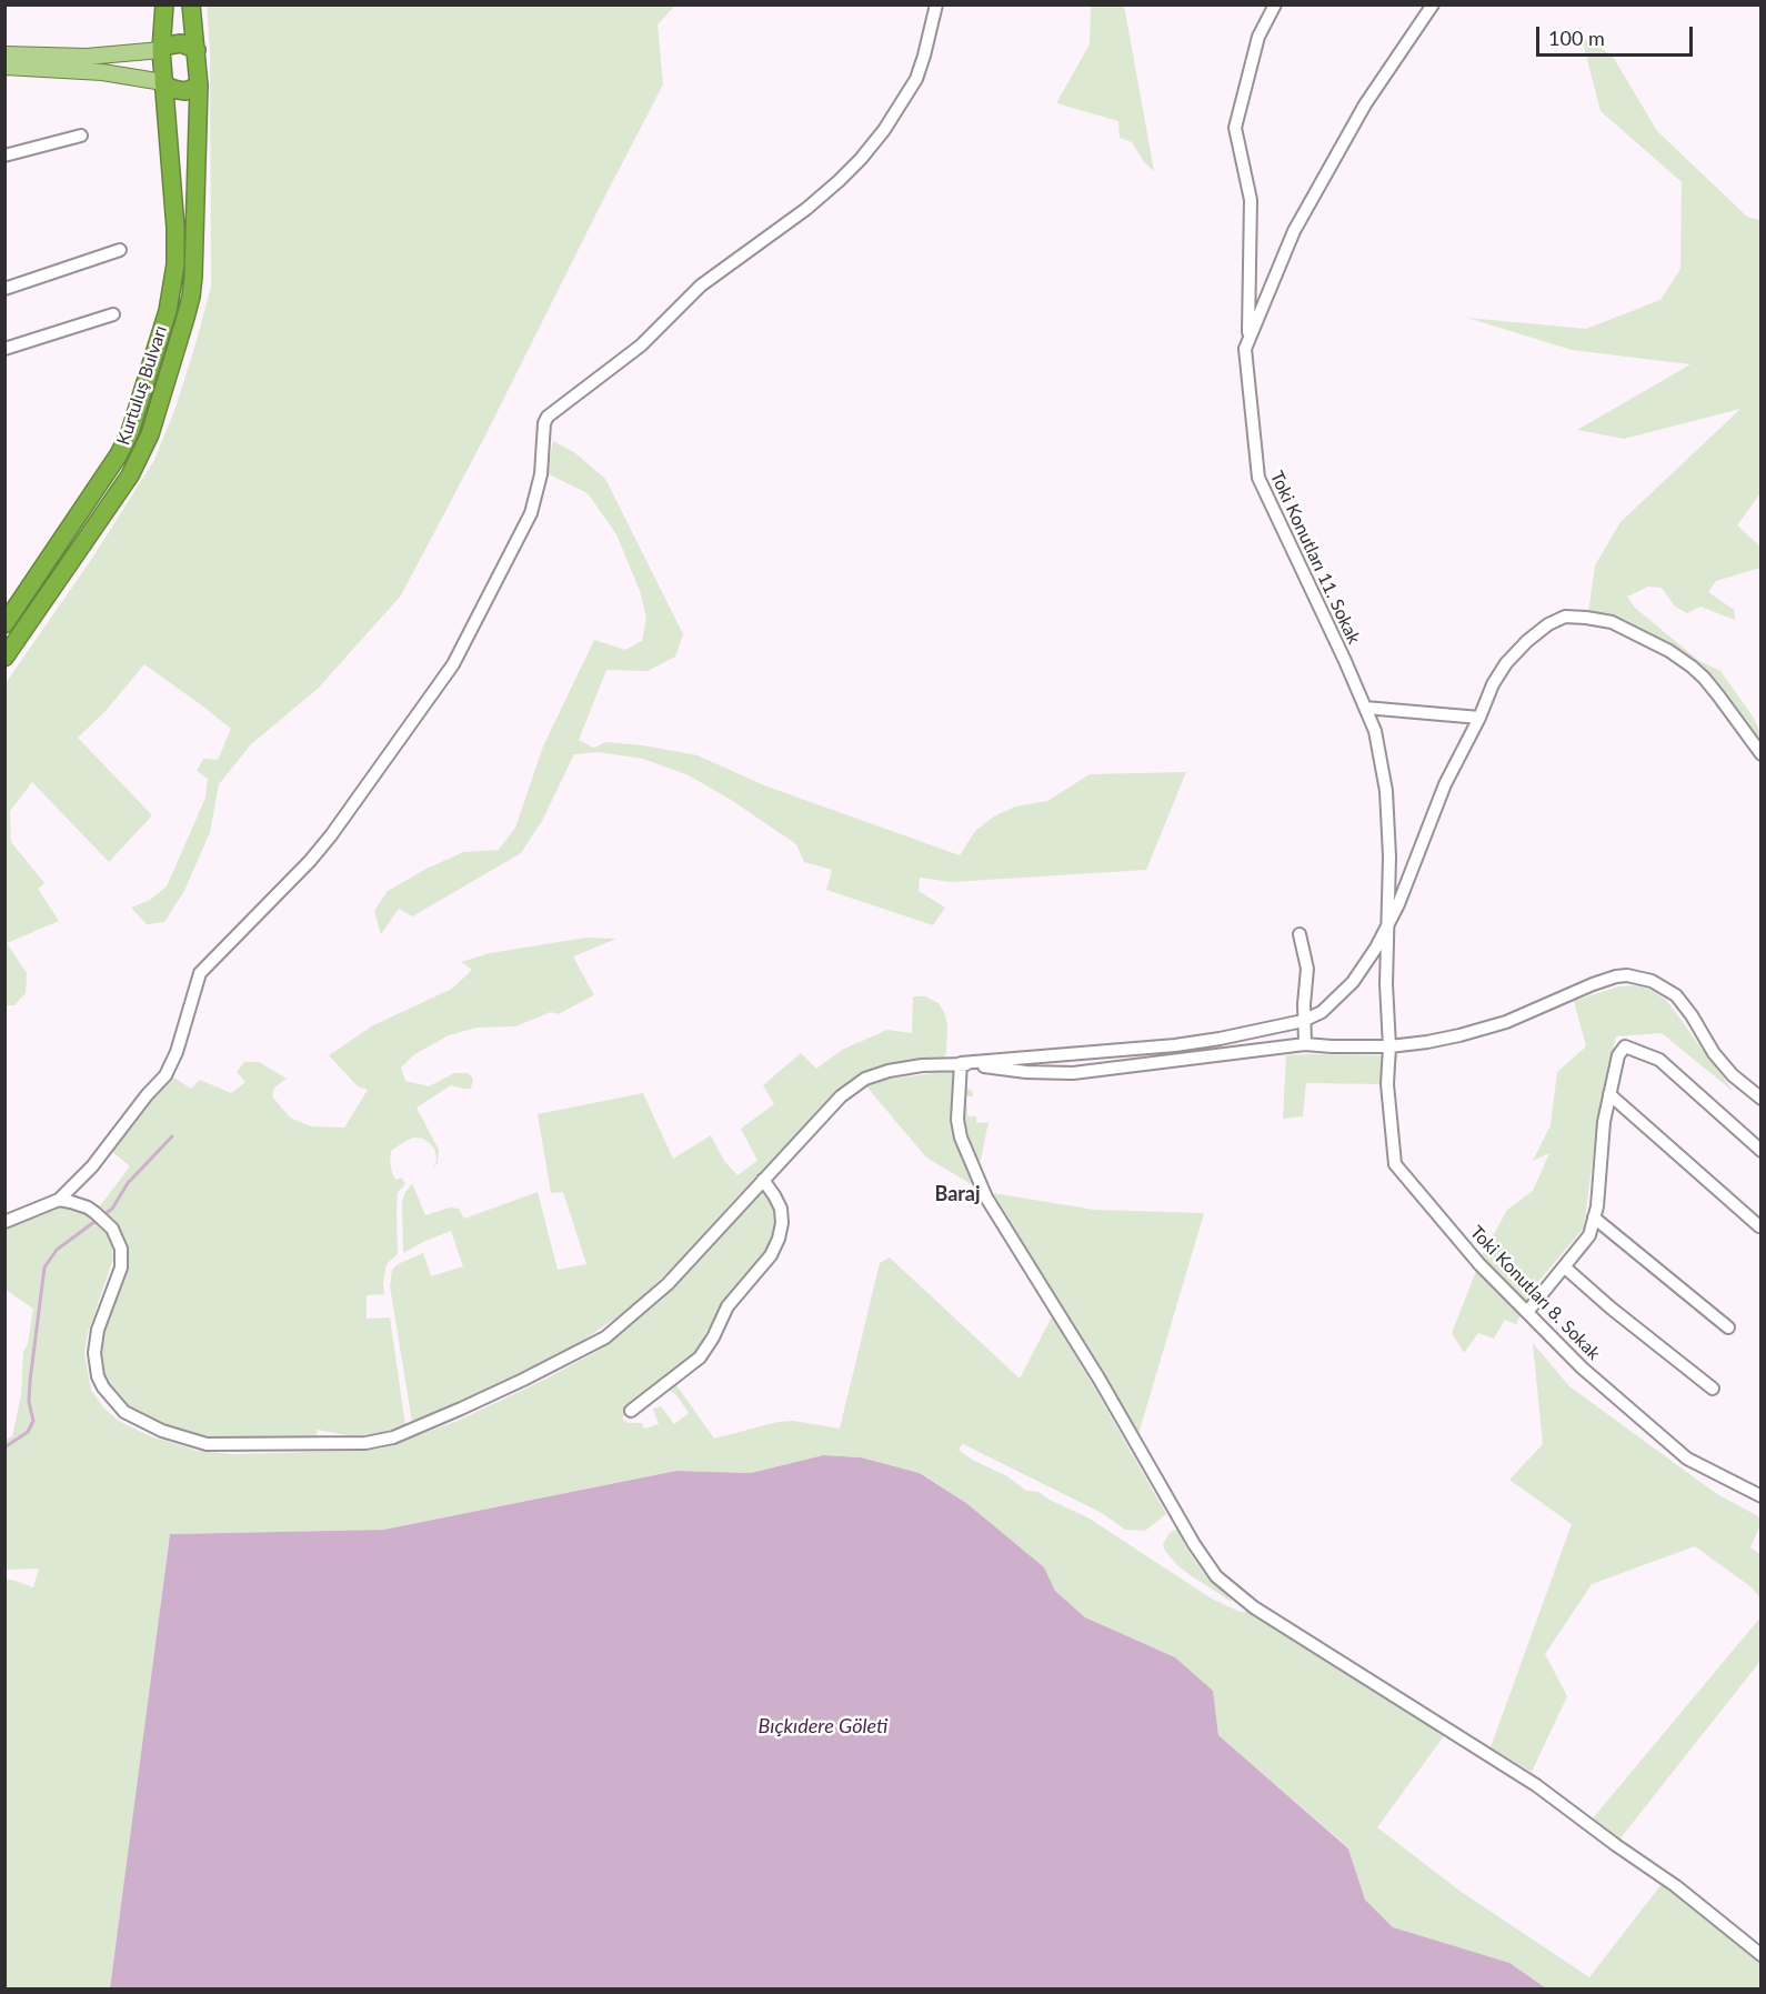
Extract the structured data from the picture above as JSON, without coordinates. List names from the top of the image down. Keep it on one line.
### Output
{"streets":{"highway":["Kurtuluş Bulvarı"],"street":["Toki Konutları 11. Sokak","Toki Konutları 8. Sokak"]},"crossings":[["Toki Konutları 11. Sokak","Toki Konutları 8. Sokak"]],"districts":["Baraj"],"water":["Bıçkıdere Göleti"],"scale_bar":"100 m"}
